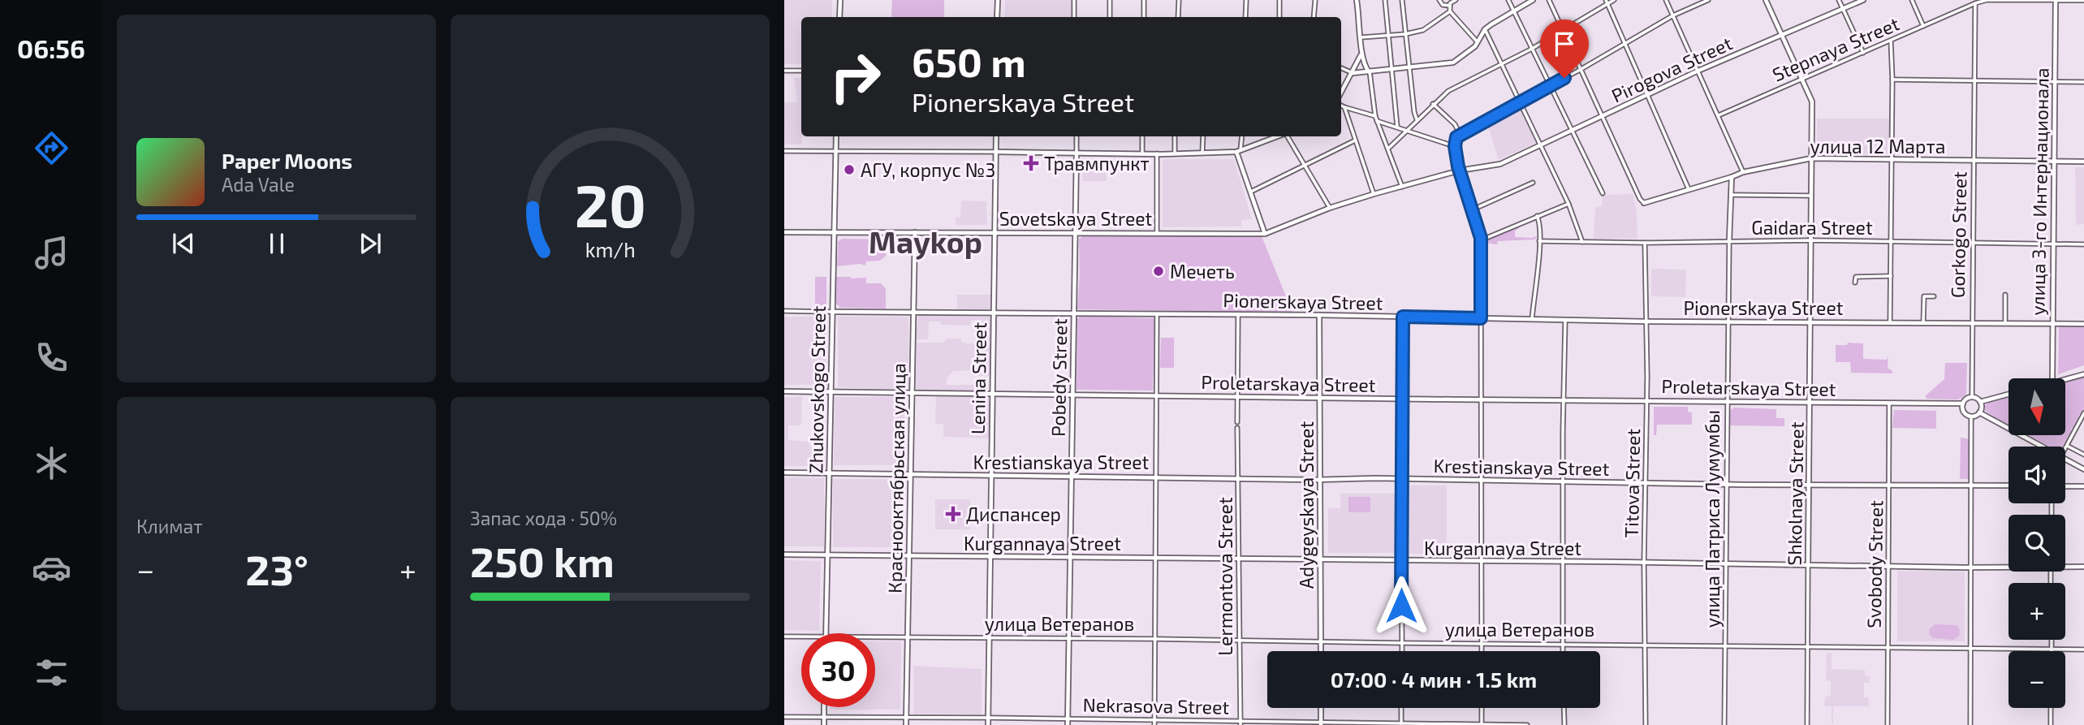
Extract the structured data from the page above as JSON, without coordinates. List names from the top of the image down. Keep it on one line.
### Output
{"streets":{"street":["Stepnaya Street","Pirogova Street","улица 12 Марта","улица 3-го Интернационала","Sovetskaya Street","Gaidara Street","Gorkogo Street","Pionerskaya Street","Pobedy Street","Lenina Street","Proletarskaya Street","Zhukovskogo Street","Krestianskaya Street","Краснооктябрьская улица","Titova Street","Shkolnaya Street","Adygeyskaya Street","улица Патриса Лумумбы","Kurgannaya Street","Svobody Street","Lermontova Street","улица Ветеранов","Nekrasova Street"]},"crossings":[["Stepnaya Street","улица 3-го Интернационала"],["Stepnaya Street","Gorkogo Street"],["Stepnaya Street","Shkolnaya Street"],["Pirogova Street","Sovetskaya Street"],["Pirogova Street","Shkolnaya Street"],["улица 12 Марта","улица 3-го Интернационала"],["улица 12 Марта","Gorkogo Street"],["улица 12 Марта","Shkolnaya Street"],["улица 12 Марта","улица Патриса Лумумбы"],["улица 3-го Интернационала","Gaidara Street"],["улица 3-го Интернационала","Pionerskaya Street"],["Sovetskaya Street","Pobedy Street"],["Sovetskaya Street","Lenina Street"],["Sovetskaya Street","Zhukovskogo Street"],["Sovetskaya Street","Краснооктябрьская улица"],["Gaidara Street","Gorkogo Street"],["Gaidara Street","Titova Street"],["Gaidara Street","Shkolnaya Street"],["Gaidara Street","улица Патриса Лумумбы"],["Gorkogo Street","Pionerskaya Street"],["Gorkogo Street","Proletarskaya Street"],["Pionerskaya Street","Pobedy Street"],["Pionerskaya Street","Lenina Street"],["Pionerskaya Street","Zhukovskogo Street"],["Pionerskaya Street","Краснооктябрьская улица"],["Pionerskaya Street","Titova Street"],["Pionerskaya Street","Shkolnaya Street"],["Pionerskaya Street","Adygeyskaya Street"],["Pionerskaya Street","улица Патриса Лумумбы"],["Pobedy Street","Proletarskaya Street"],["Pobedy Street","Krestianskaya Street"],["Pobedy Street","Kurgannaya Street"],["Pobedy Street","улица Ветеранов"],["Pobedy Street","Nekrasova Street"],["Lenina Street","Proletarskaya Street"],["Lenina Street","Krestianskaya Street"],["Lenina Street","Kurgannaya Street"],["Lenina Street","улица Ветеранов"],["Lenina Street","Nekrasova Street"],["Proletarskaya Street","Zhukovskogo Street"],["Proletarskaya Street","Краснооктябрьская улица"],["Proletarskaya Street","Titova Street"],["Proletarskaya Street","Shkolnaya Street"],["Proletarskaya Street","Adygeyskaya Street"],["Proletarskaya Street","улица Патриса Лумумбы"],["Proletarskaya Street","Svobody Street"],["Zhukovskogo Street","Krestianskaya Street"],["Zhukovskogo Street","Kurgannaya Street"],["Krestianskaya Street","Краснооктябрьская улица"],["Krestianskaya Street","Titova Street"],["Krestianskaya Street","Shkolnaya Street"],["Krestianskaya Street","Adygeyskaya Street"],["Krestianskaya Street","улица Патриса Лумумбы"],["Krestianskaya Street","Svobody Street"],["Krestianskaya Street","Lermontova Street"],["Краснооктябрьская улица","Kurgannaya Street"],["Краснооктябрьская улица","улица Ветеранов"],["Краснооктябрьская улица","Nekrasova Street"],["Titova Street","Kurgannaya Street"],["Titova Street","улица Ветеранов"],["Shkolnaya Street","Kurgannaya Street"],["Shkolnaya Street","улица Ветеранов"],["Adygeyskaya Street","Kurgannaya Street"],["Adygeyskaya Street","улица Ветеранов"],["улица Патриса Лумумбы","Kurgannaya Street"],["улица Патриса Лумумбы","улица Ветеранов"],["Kurgannaya Street","Svobody Street"],["Kurgannaya Street","Lermontova Street"],["Svobody Street","улица Ветеранов"],["Lermontova Street","улица Ветеранов"],["Lermontova Street","Nekrasova Street"]],"districts":["Maykop"],"places":{"health":["Травмпункт","Диспансер"],"other":["АГУ, корпус №3","Мечеть"]},"north":"bottom","page":{"tabs":"06:56","turn":["650 m","Pionerskaya Street"],"song":["Paper Moons","Ada Vale"],"map_buttons":["+","−"],"tile":["Климат",["Запас хода · 50%","250 km"]],"heat":["−","23°","+"],"limit":"30","trip":"07:00 · 4 мин · 1.5 km","gauge":["20","km/h"]}}
